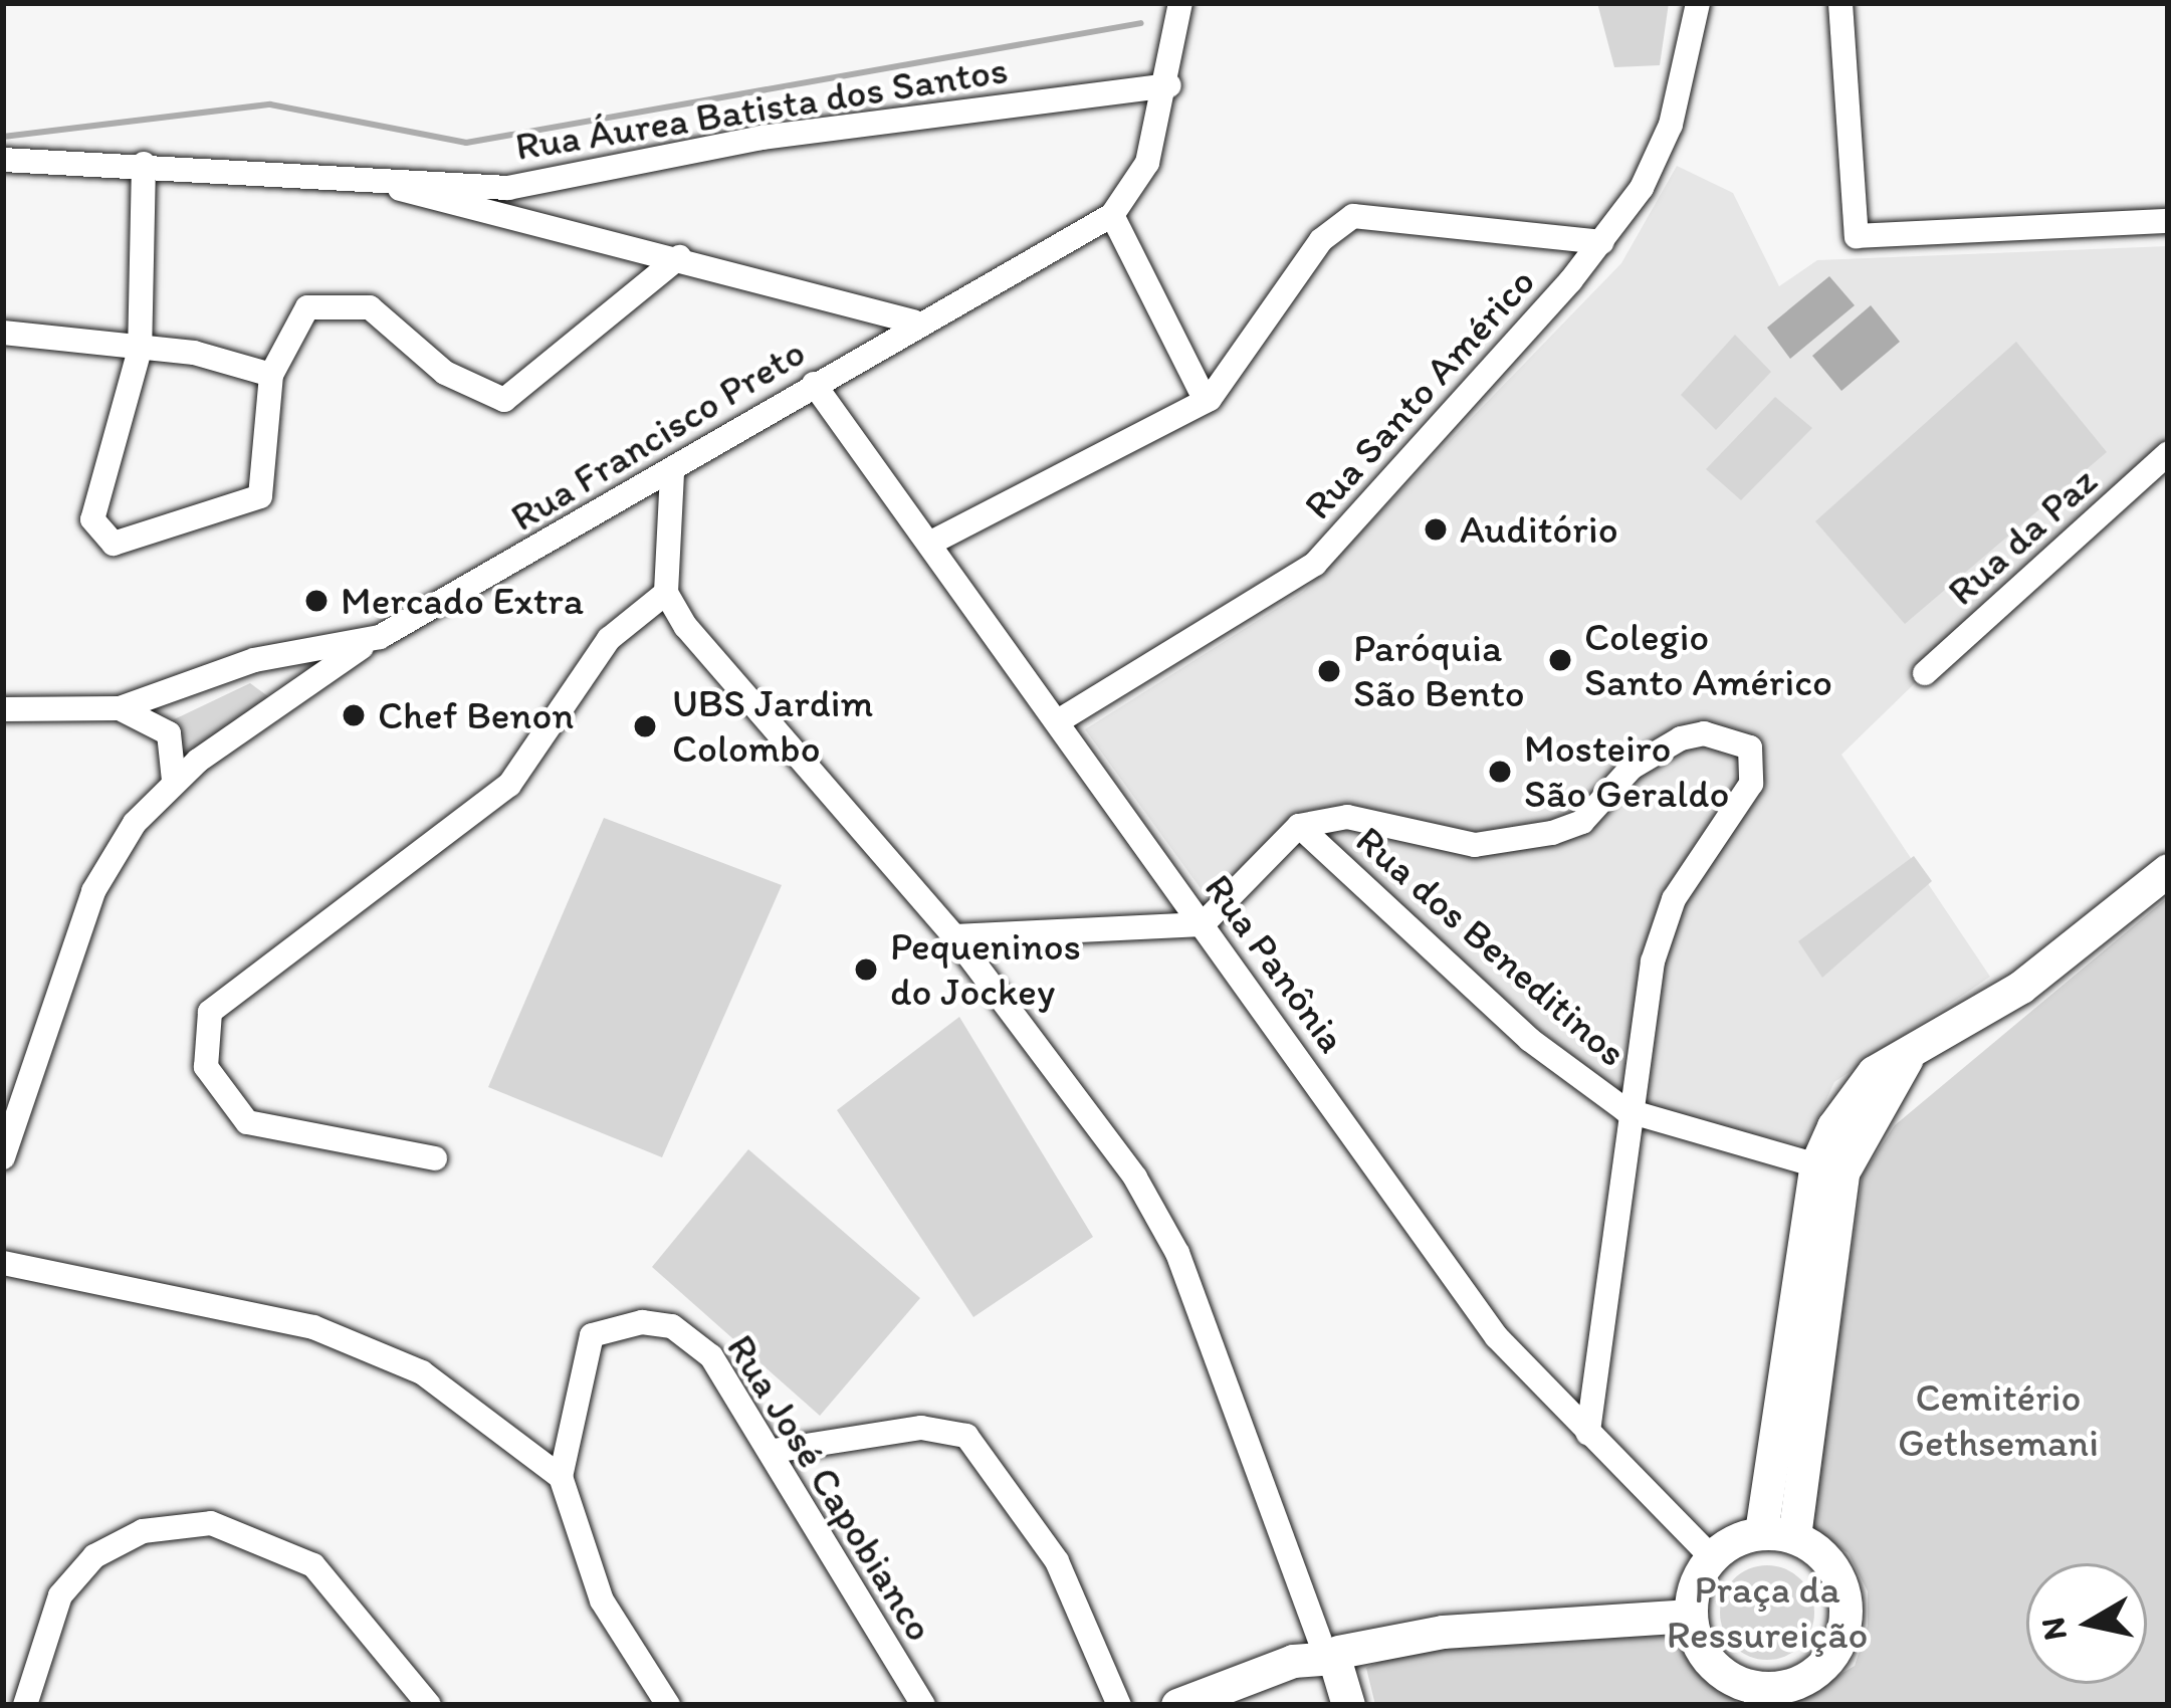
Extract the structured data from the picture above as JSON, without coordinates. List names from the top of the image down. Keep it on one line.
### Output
{"streets":{"street":["Rua Áurea Batista dos Santos","Rua Santo Américo","Rua Francisco Preto","Rua da Paz","Rua dos Beneditinos","Rua Panônia","Rua José Capobianco"]},"crossings":[["Rua Áurea Batista dos Santos","Rua Francisco Preto"],["Rua Santo Américo","Rua Panônia"],["Rua Francisco Preto","Rua Panônia"],["Rua dos Beneditinos","Rua Panônia"]],"parks":["Cemitério Gethsemani","Praça da Ressureição"],"places":["Auditório","Mercado Extra","Colegio Santo Américo","Paróquia São Bento","Chef Benon","UBS Jardim Colombo","Mosteiro São Geraldo","Pequeninos do Jockey"],"north":"left"}
